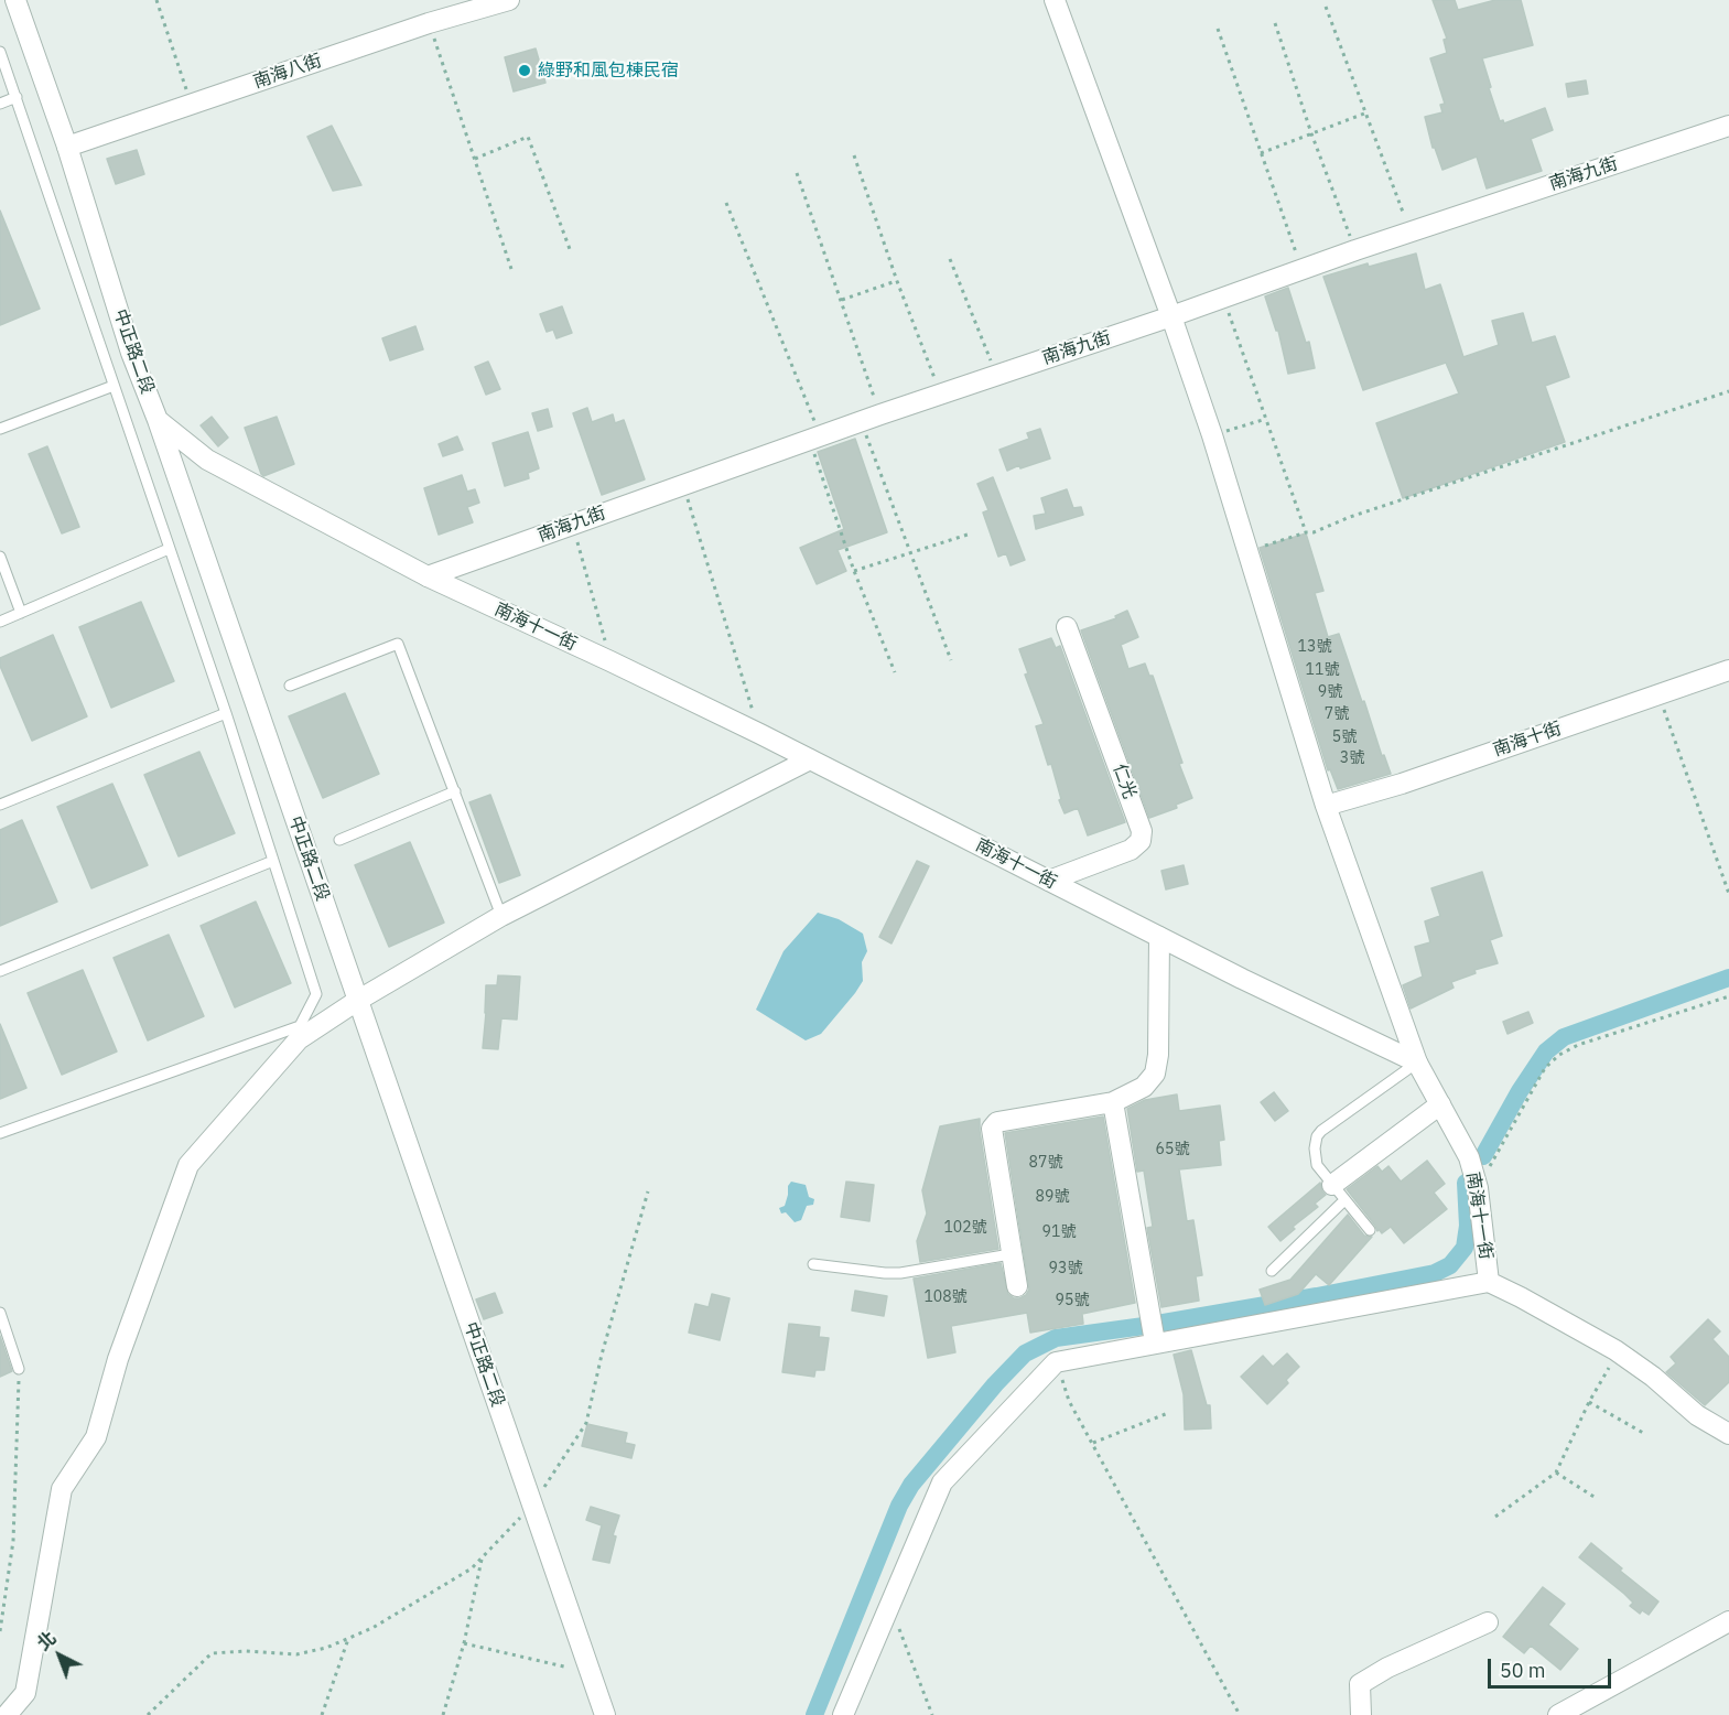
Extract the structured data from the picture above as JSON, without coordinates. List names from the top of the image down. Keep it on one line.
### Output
{"streets":{"street":["南海八街","南海九街","中正路二段","南海十一街","南海十街","仁光"]},"crossings":[["南海八街","中正路二段"],["南海九街","南海十一街"],["中正路二段","南海十一街"],["南海十一街","仁光"]],"places":["綠野和風包棟民宿"],"house_numbers":["13號","11號","9號","7號","5號","3號","65號","87號","89號","102號","91號","93號","108號","95號"],"scale_bar":"50 m","north":"top left"}
